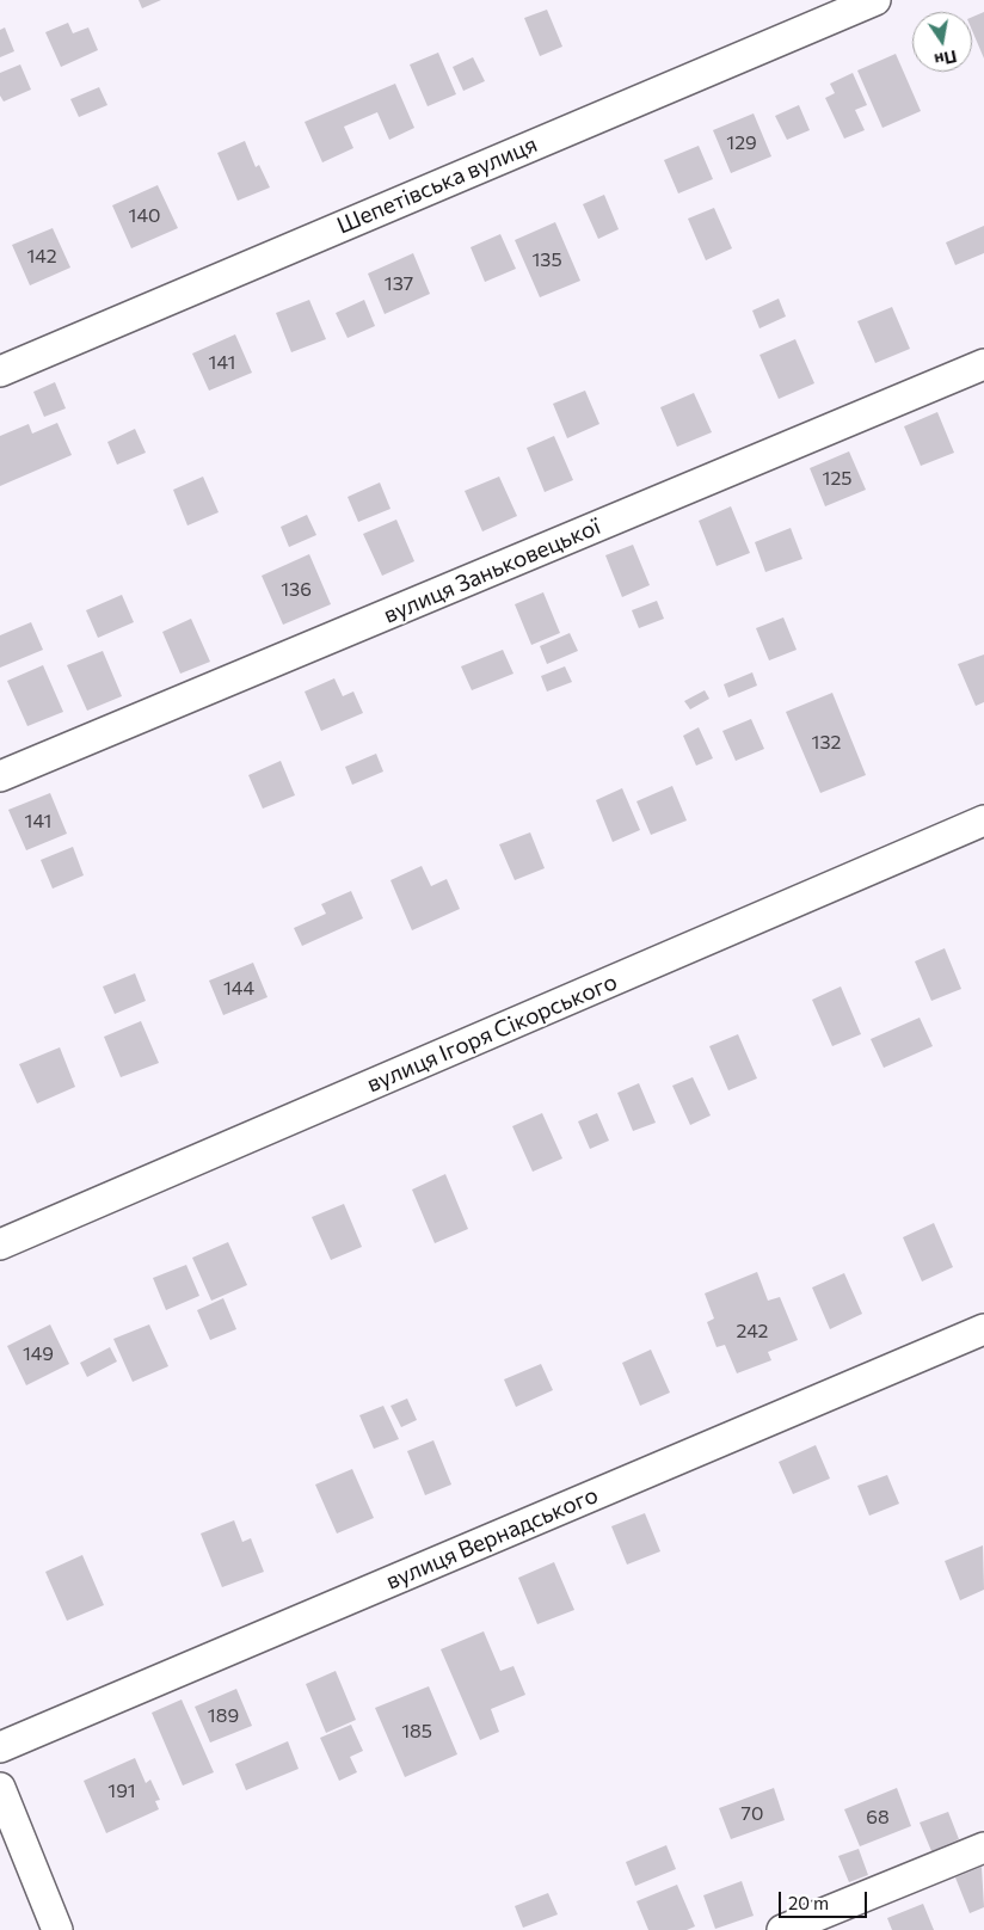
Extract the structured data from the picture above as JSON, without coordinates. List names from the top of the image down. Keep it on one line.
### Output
{"streets":{"street":["Шепетівська вулиця","вулиця Заньковецької","вулиця Ігоря Сікорського","вулиця Вернадського"]},"house_numbers":["129","140","142","135","137","141","125","136","132","141","144","242","149","189","185","191","70","68"],"scale_bar":"20 m","north":"bottom"}
